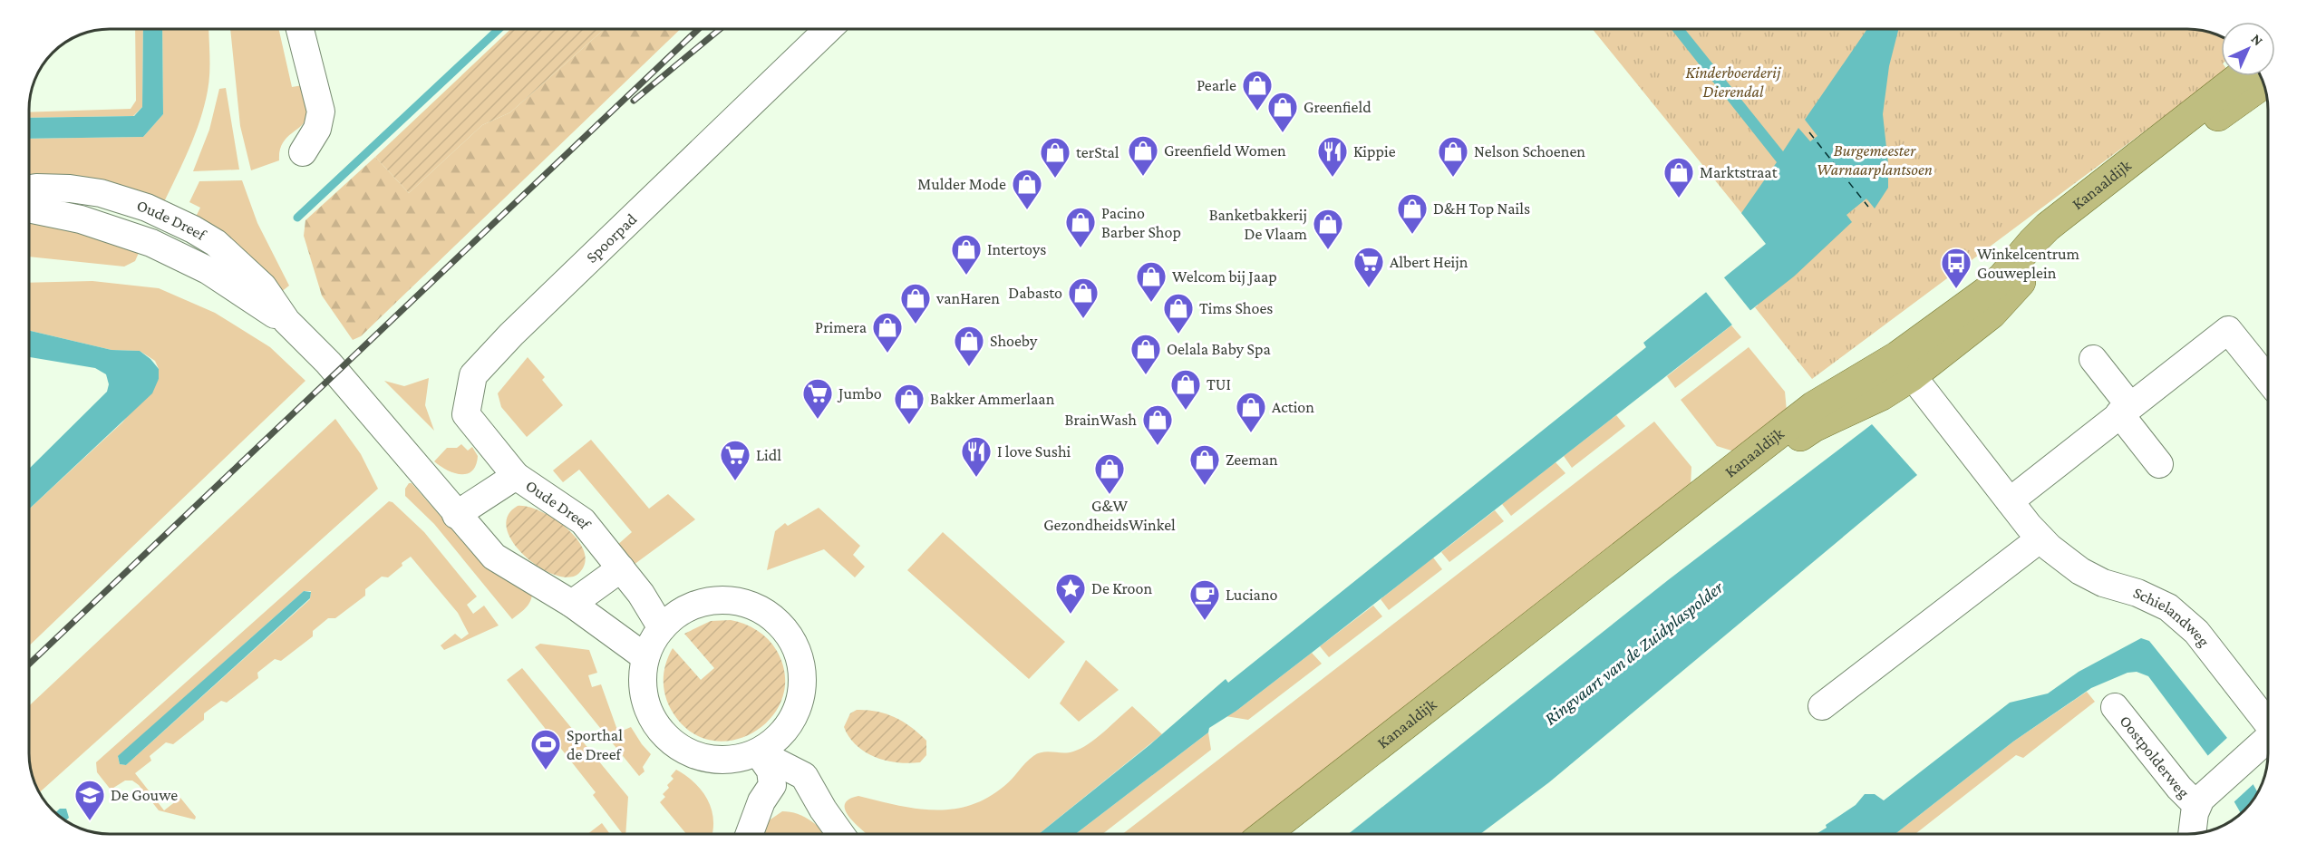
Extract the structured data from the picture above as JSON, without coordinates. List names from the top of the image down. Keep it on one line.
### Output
{"streets":{"main road":["Kanaaldijk"],"street":["Oude Dreef","Spoorpad","Schielandweg","Oostpolderweg"]},"crossings":[["Kanaaldijk","Schielandweg"],["Oude Dreef","Spoorpad"]],"water":["Ringvaart van de Zuidplaspolder"],"parks":["Kinderboerderij Dierendal","Burgemeester Warnaarplantsoen"],"places":{"shop":["Pearle","Greenfield","Greenfield Women","Nelson Schoenen","terStal","Marktstraat","Mulder Mode","D&H Top Nails","Pacino Barber Shop","Banketbakkerij De Vlaam","Intertoys","Welcom bij Jaap","Dabasto","vanHaren","Tims Shoes","Primera","Shoeby","Oelala Baby Spa","TUI","Bakker Ammerlaan","Action","BrainWash","Zeeman","G&W GezondheidsWinkel"],"restaurant":["Kippie","I love Sushi"],"supermarket":["Albert Heijn","Jumbo","Lidl"],"bus stop":["Winkelcentrum Gouweplein"],"place":["De Kroon"],"cafe":["Luciano"],"sports":["Sporthal de Dreef"],"school or university":["De Gouwe"]},"north":"top right"}
